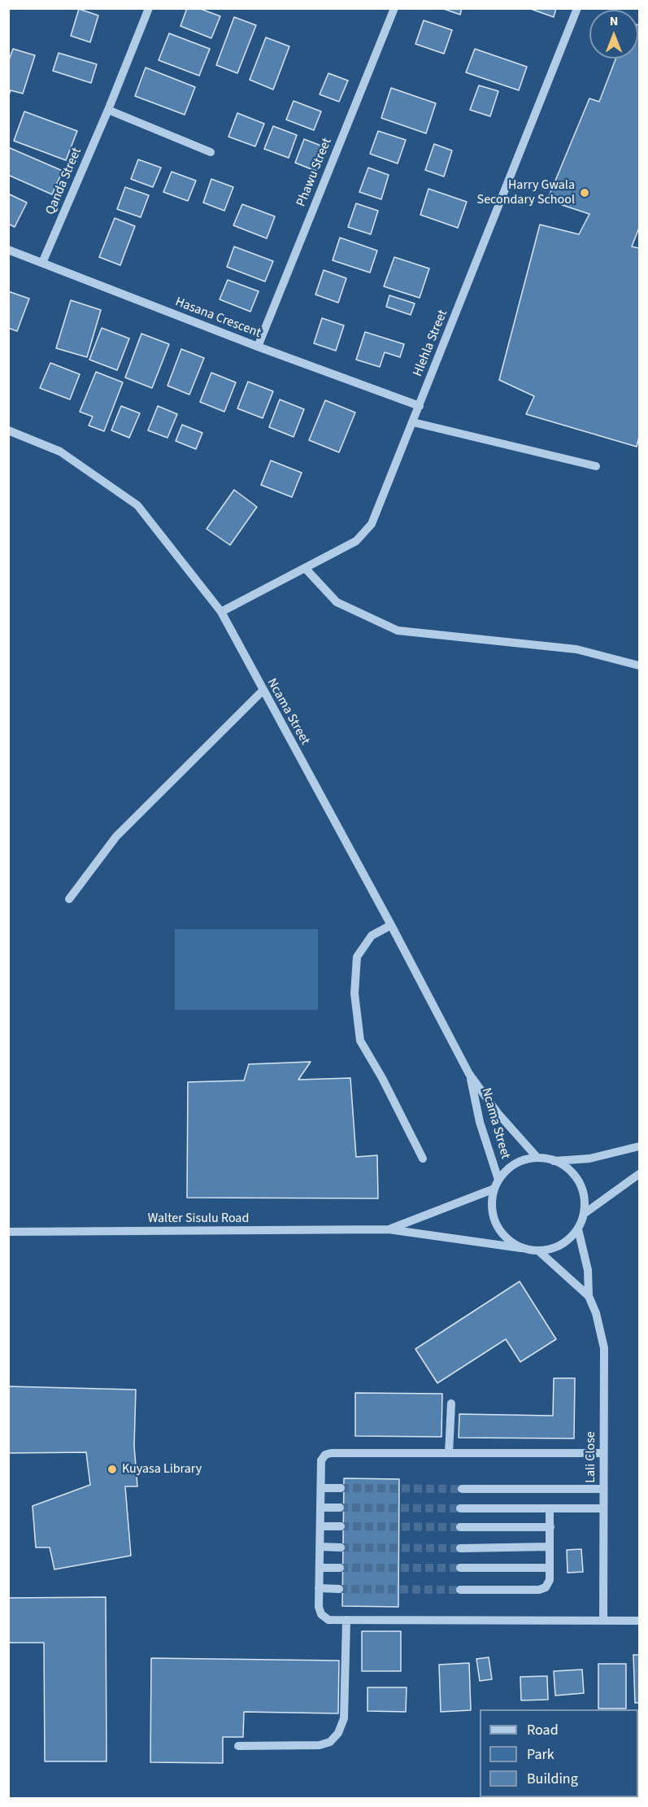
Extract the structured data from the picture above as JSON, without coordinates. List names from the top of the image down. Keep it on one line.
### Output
{"streets":{"street":["Phawu Street","Qanda Street","Hasana Crescent","Hlehla Street","Ncama Street","Walter Sisulu Road","Lali Close"]},"crossings":[["Phawu Street","Hasana Crescent"],["Qanda Street","Hasana Crescent"],["Hasana Crescent","Hlehla Street"],["Hlehla Street","Ncama Street"],["Ncama Street","Walter Sisulu Road"],["Ncama Street","Lali Close"],["Walter Sisulu Road","Lali Close"]],"places":["Harry Gwala Secondary School","Kuyasa Library"],"legend":["Road","Park","Building"],"north":"top"}
